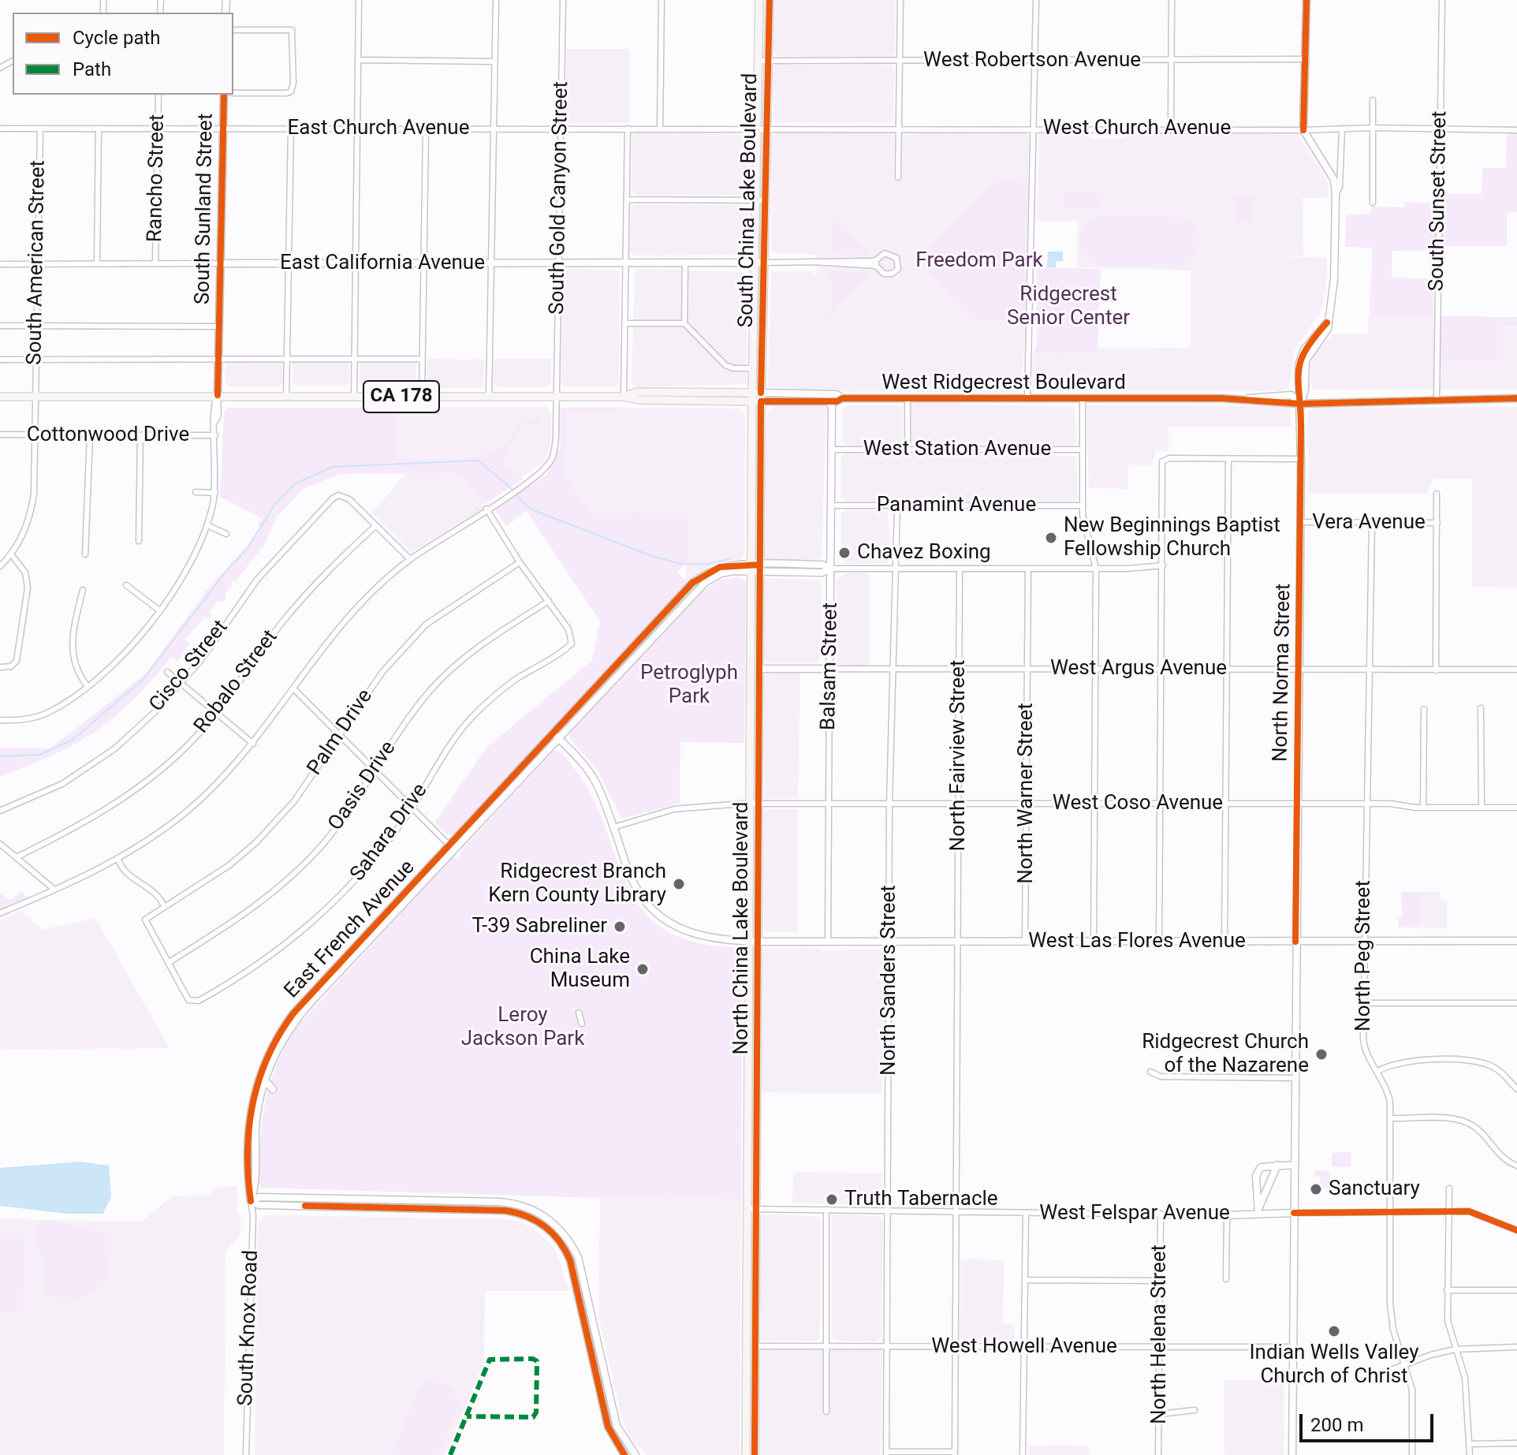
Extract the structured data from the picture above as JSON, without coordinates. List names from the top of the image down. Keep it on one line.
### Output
{"streets":{"main road":["South China Lake Boulevard","West Ridgecrest Boulevard","CA 178","North China Lake Boulevard"],"street":["West Robertson Avenue","East Church Avenue","West Church Avenue","Rancho Street","South Gold Canyon Street","South Sunset Street","South Sunland Street","South American Street","East California Avenue","Cottonwood Drive","West Station Avenue","Panamint Avenue","Vera Avenue","Cisco Street","Balsam Street","West Argus Avenue","North Norma Street","Robalo Street","Palm Drive","North Fairview Street","Oasis Drive","North Warner Street","West Coso Avenue","Sahara Drive","East French Avenue","West Las Flores Avenue","North Peg Street","North Sanders Street","West Felspar Avenue","South Knox Road","North Helena Street","West Howell Avenue"]},"crossings":[["West Robertson Avenue","South China Lake Boulevard"],["East Church Avenue","West Church Avenue"],["East Church Avenue","Rancho Street"],["East Church Avenue","South Gold Canyon Street"],["East Church Avenue","South China Lake Boulevard"],["East Church Avenue","South Sunland Street"],["East Church Avenue","South American Street"],["West Church Avenue","South China Lake Boulevard"],["West Church Avenue","South Sunset Street"],["Rancho Street","East California Avenue"],["South Gold Canyon Street","East California Avenue"],["South Gold Canyon Street","CA 178"],["South China Lake Boulevard","East California Avenue"],["South China Lake Boulevard","West Ridgecrest Boulevard"],["South China Lake Boulevard","CA 178"],["South China Lake Boulevard","North China Lake Boulevard"],["South Sunset Street","West Ridgecrest Boulevard"],["South Sunland Street","East California Avenue"],["South Sunland Street","CA 178"],["South American Street","East California Avenue"],["South American Street","CA 178"],["South American Street","Cottonwood Drive"],["West Ridgecrest Boulevard","CA 178"],["West Ridgecrest Boulevard","Balsam Street"],["West Ridgecrest Boulevard","North Norma Street"],["West Ridgecrest Boulevard","North China Lake Boulevard"],["CA 178","North China Lake Boulevard"],["West Station Avenue","Balsam Street"],["Panamint Avenue","Balsam Street"],["Panamint Avenue","North Sanders Street"],["Vera Avenue","North Norma Street"],["Vera Avenue","North Peg Street"],["Cisco Street","Robalo Street"],["Balsam Street","West Argus Avenue"],["Balsam Street","West Coso Avenue"],["Balsam Street","East French Avenue"],["Balsam Street","West Las Flores Avenue"],["West Argus Avenue","North Norma Street"],["West Argus Avenue","North Fairview Street"],["West Argus Avenue","North Warner Street"],["West Argus Avenue","North China Lake Boulevard"],["West Argus Avenue","North Peg Street"],["West Argus Avenue","North Sanders Street"],["North Norma Street","West Coso Avenue"],["North Norma Street","West Las Flores Avenue"],["North Norma Street","West Felspar Avenue"],["North Norma Street","West Howell Avenue"],["North Fairview Street","West Coso Avenue"],["North Fairview Street","West Las Flores Avenue"],["North Fairview Street","West Felspar Avenue"],["Oasis Drive","Sahara Drive"],["North Warner Street","West Coso Avenue"],["North Warner Street","West Las Flores Avenue"],["West Coso Avenue","North China Lake Boulevard"],["West Coso Avenue","West Las Flores Avenue"],["West Coso Avenue","North Peg Street"],["West Coso Avenue","North Sanders Street"],["North China Lake Boulevard","East French Avenue"],["North China Lake Boulevard","West Las Flores Avenue"],["North China Lake Boulevard","West Felspar Avenue"],["North China Lake Boulevard","West Howell Avenue"],["East French Avenue","West Las Flores Avenue"],["East French Avenue","South Knox Road"],["West Las Flores Avenue","North Peg Street"],["West Las Flores Avenue","North Sanders Street"],["North Peg Street","West Felspar Avenue"],["North Sanders Street","West Felspar Avenue"],["North Sanders Street","West Howell Avenue"],["West Felspar Avenue","North Helena Street"],["North Helena Street","West Howell Avenue"]],"parks":["Freedom Park","Ridgecrest Senior Center","Petroglyph Park","Leroy Jackson Park"],"places":["New Beginnings Baptist Fellowship Church","Chavez Boxing","Ridgecrest Branch Kern County Library","T-39 Sabreliner","China Lake Museum","Ridgecrest Church of the Nazarene","Sanctuary","Truth Tabernacle","Indian Wells Valley Church of Christ"],"legend":["Cycle path","Path"],"scale_bar":"200 m"}
